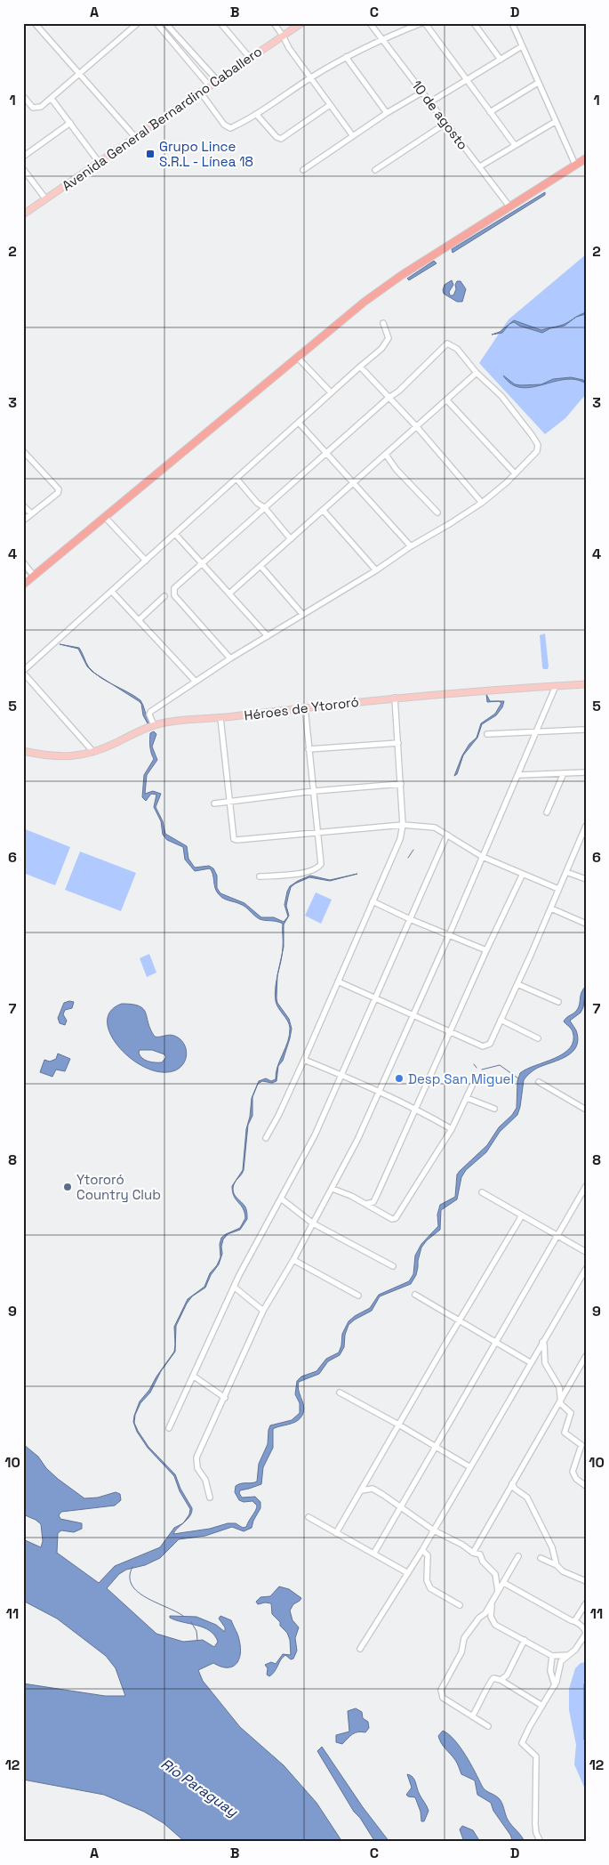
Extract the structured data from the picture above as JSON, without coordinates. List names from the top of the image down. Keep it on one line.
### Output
{"streets":{"main road":["Avenida General Bernardino Caballero","Héroes de Ytororó"],"street":["10 de agosto"]},"water":["Río Paraguay"],"places":{"transit":["Grupo Lince S.R.L - Línea 18"],"other":["Desp San Miguel","Ytororó Country Club"]},"grid":{"columns":["A","B","C","D"],"rows":["1","2","3","4","5","6","7","8","9","10","11","12"]}}
